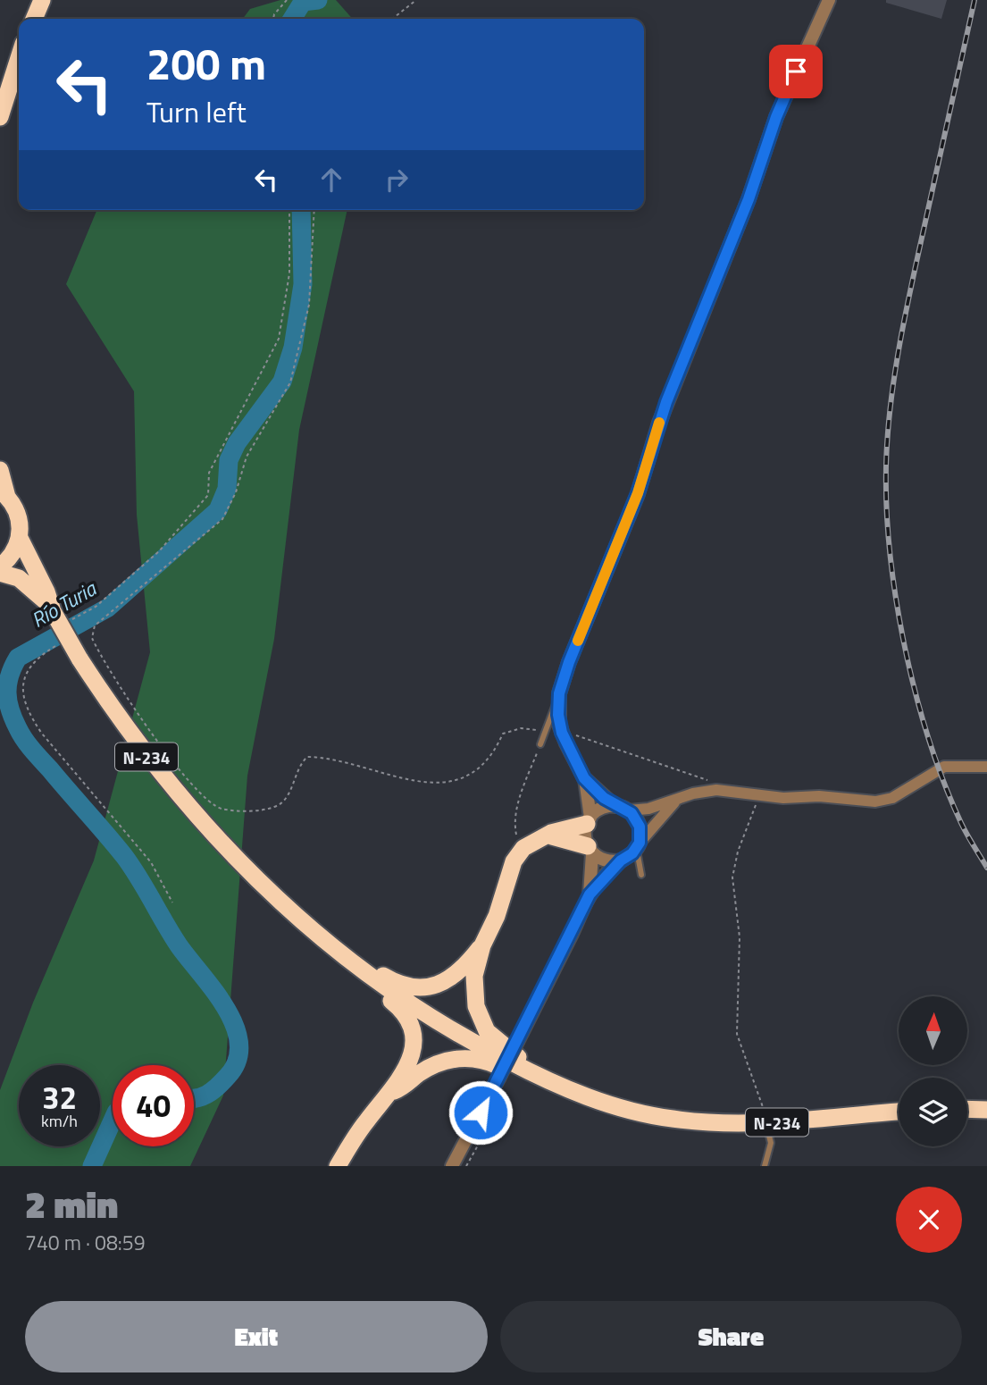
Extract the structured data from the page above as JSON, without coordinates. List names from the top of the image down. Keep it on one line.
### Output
{"streets":{"highway":["N-234"]},"water":["Río Turia"],"north":"top","page":{"turn":["200 m","Turn left"],"speed":"32 km/h","limit":"40","heading":["2 min","740 m · 08:59"],"buttons":["Exit","Share"]}}
